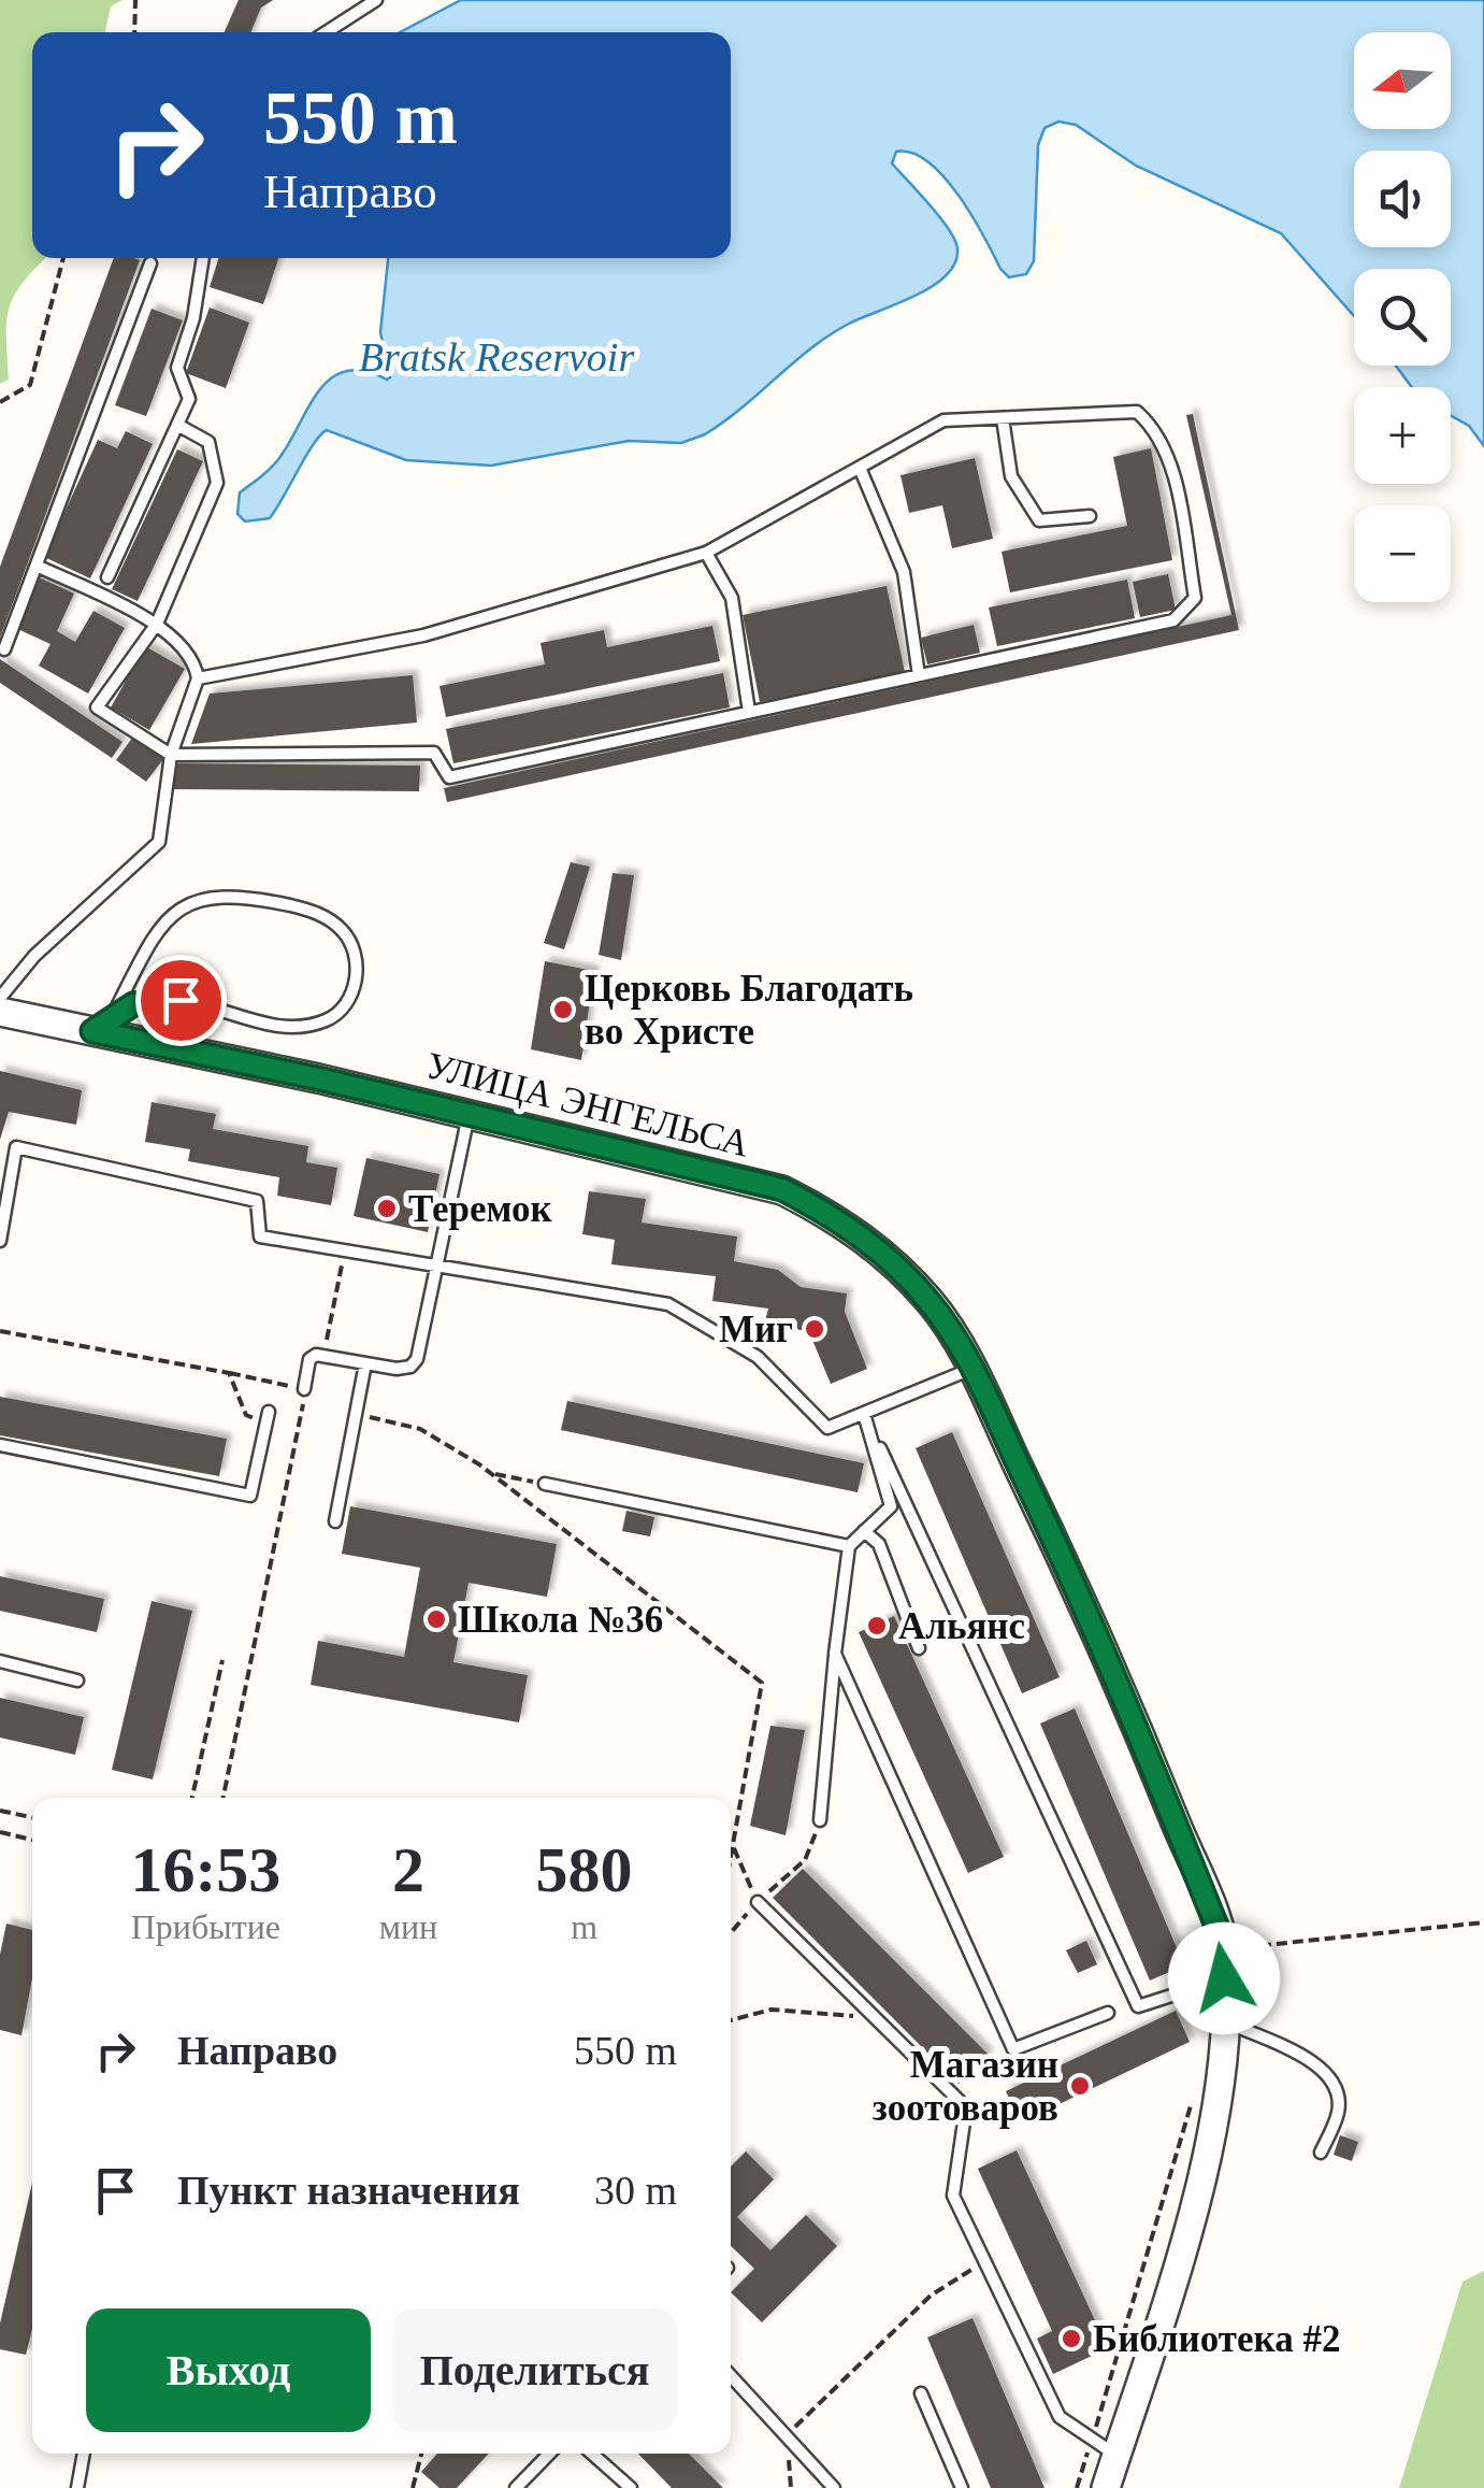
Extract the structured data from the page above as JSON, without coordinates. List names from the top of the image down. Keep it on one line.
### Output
{"streets":{"street":["УЛИЦА ЭНГЕЛЬСА"]},"water":["Bratsk Reservoir"],"places":["Церковь Благодать во Христе","Теремок","Миг","Школа №36","Альянс","Магазин зоотоваров","Библиотека #2"],"north":"left","page":{"map_buttons":["+","−"],"turn":["550 m","Направо"],"eta":["16:53","Прибытие","2","мин","580","m"],"list":[{"name":"Направо","value":"550 m"},{"name":"Пункт назначения","value":"30 m"}],"buttons":["Выход","Поделиться"]}}
